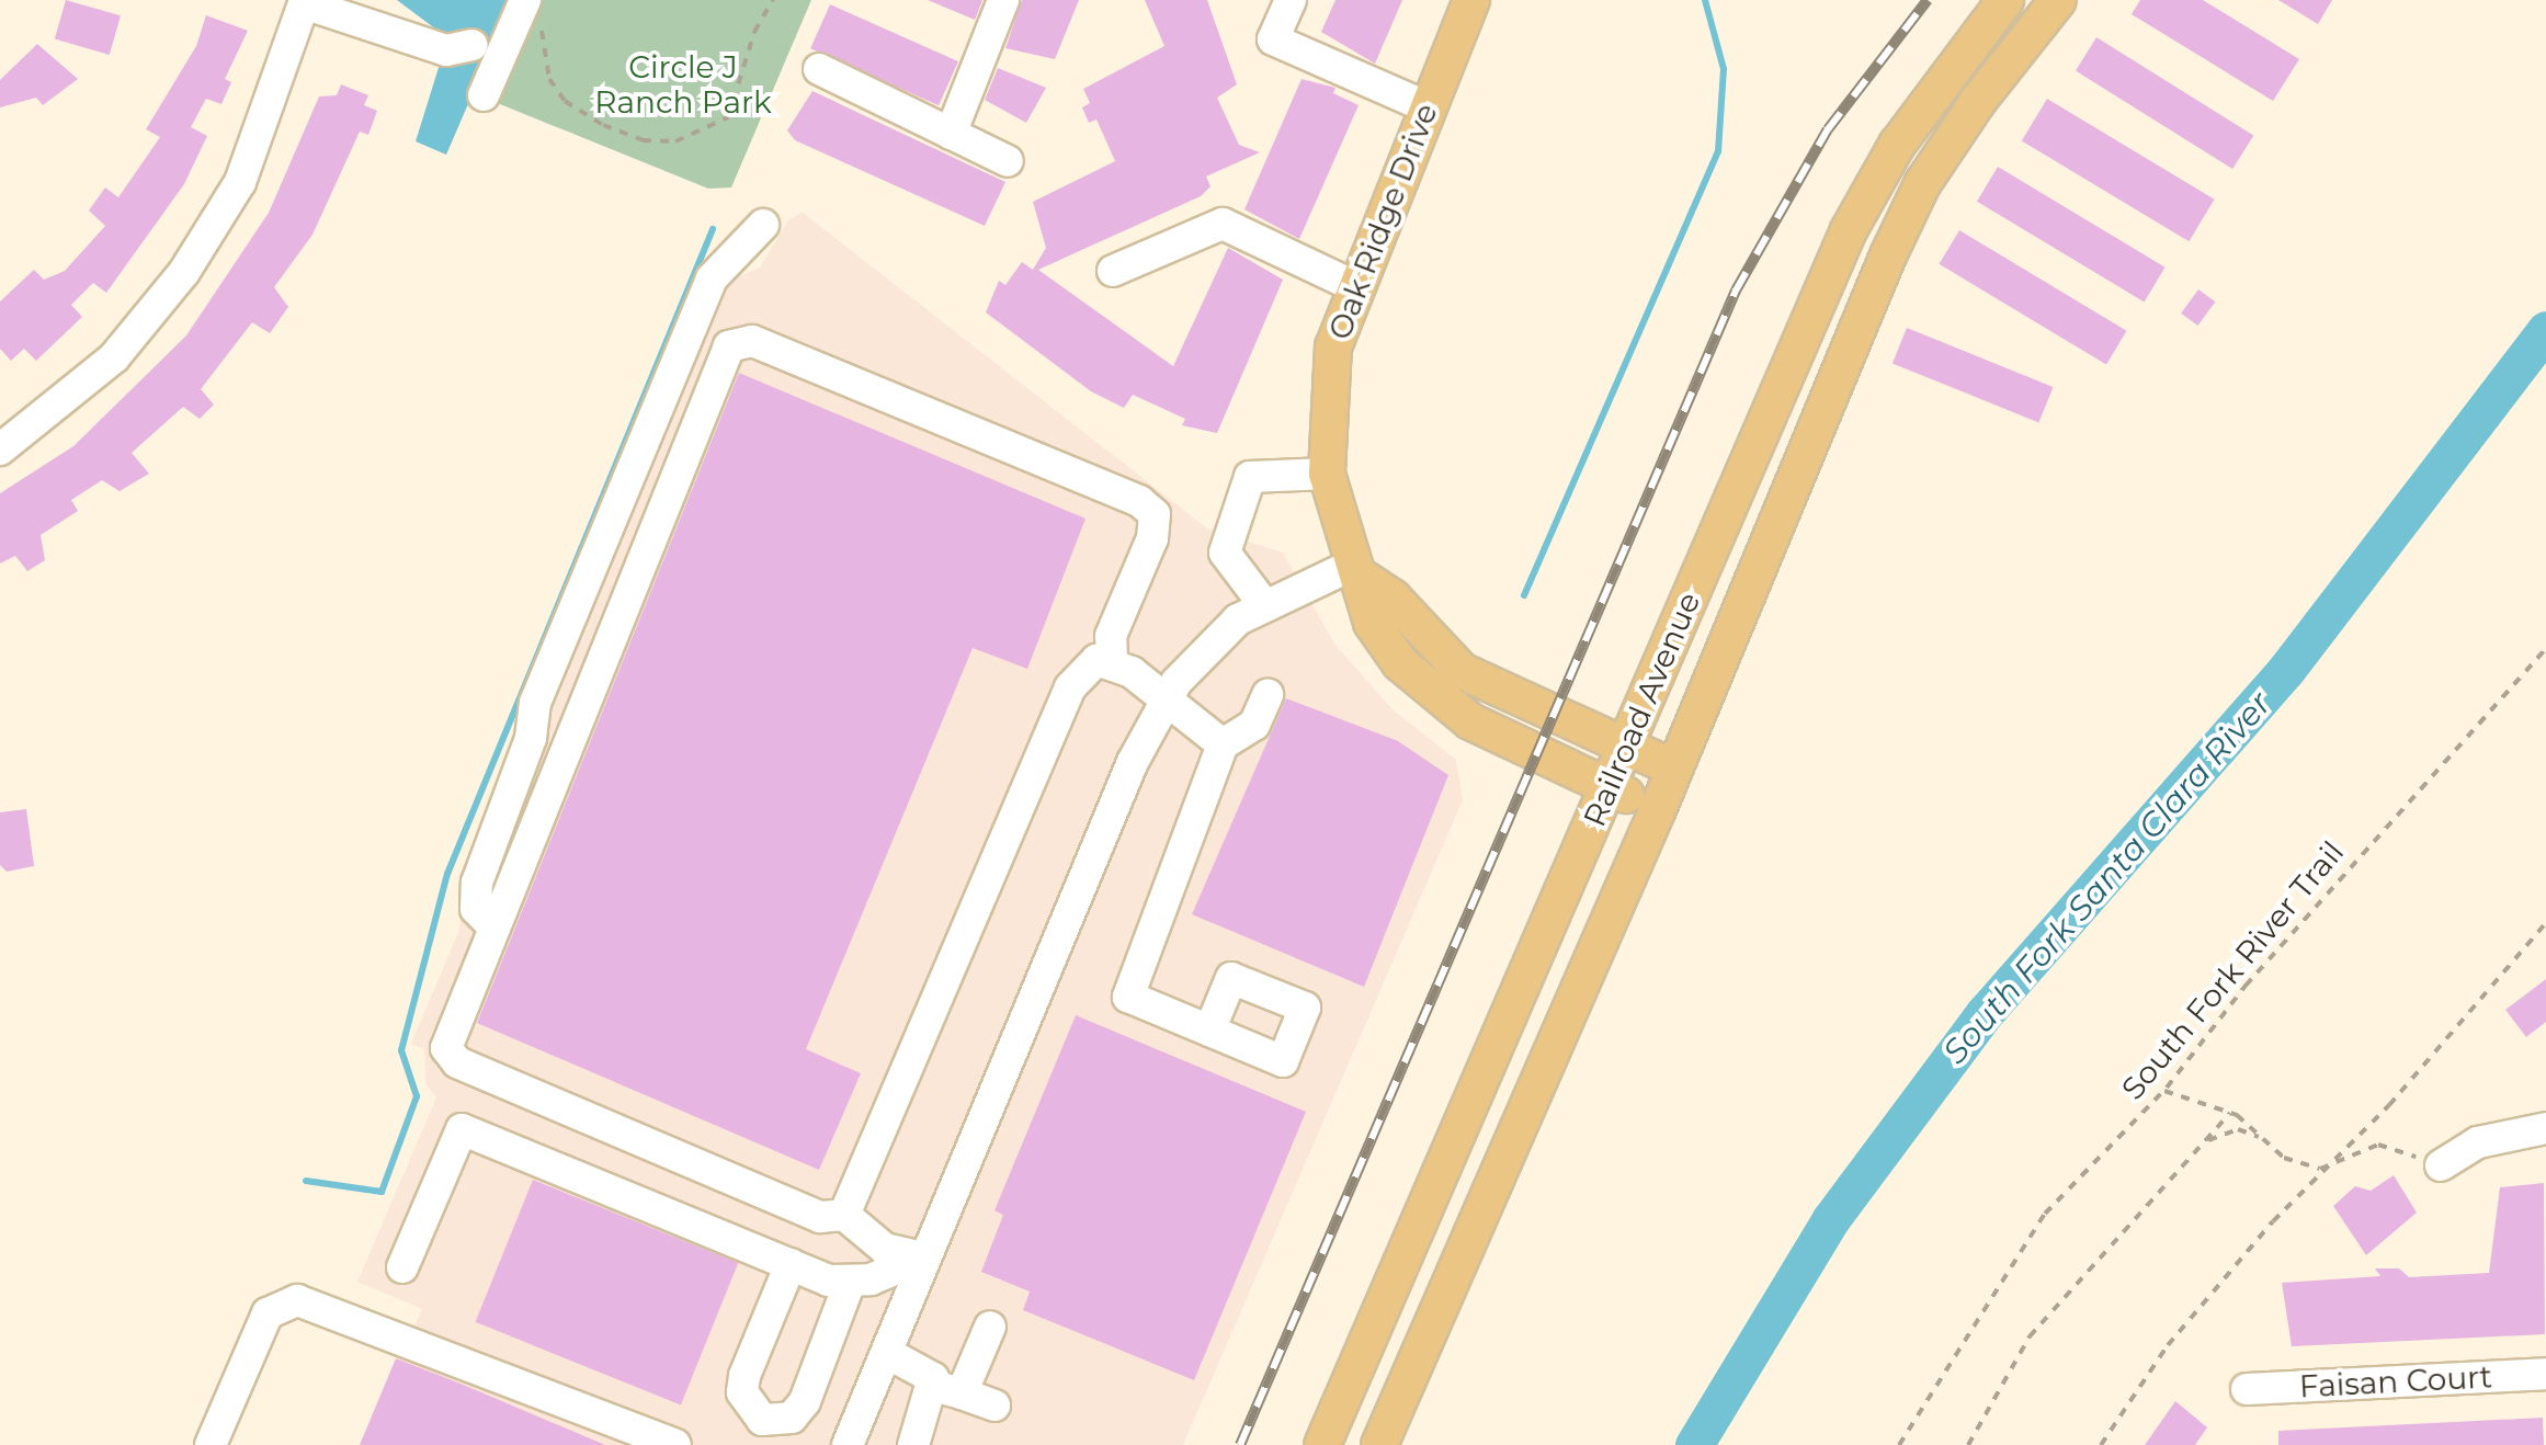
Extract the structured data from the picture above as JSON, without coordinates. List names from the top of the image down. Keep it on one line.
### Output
{"streets":{"main road":["Oak Ridge Drive","Railroad Avenue"],"street":["Faisan Court"],"path":["South Fork River Trail"]},"crossings":[["Oak Ridge Drive","Railroad Avenue"]],"water":["South Fork Santa Clara River"],"parks":["Circle J Ranch Park"]}
